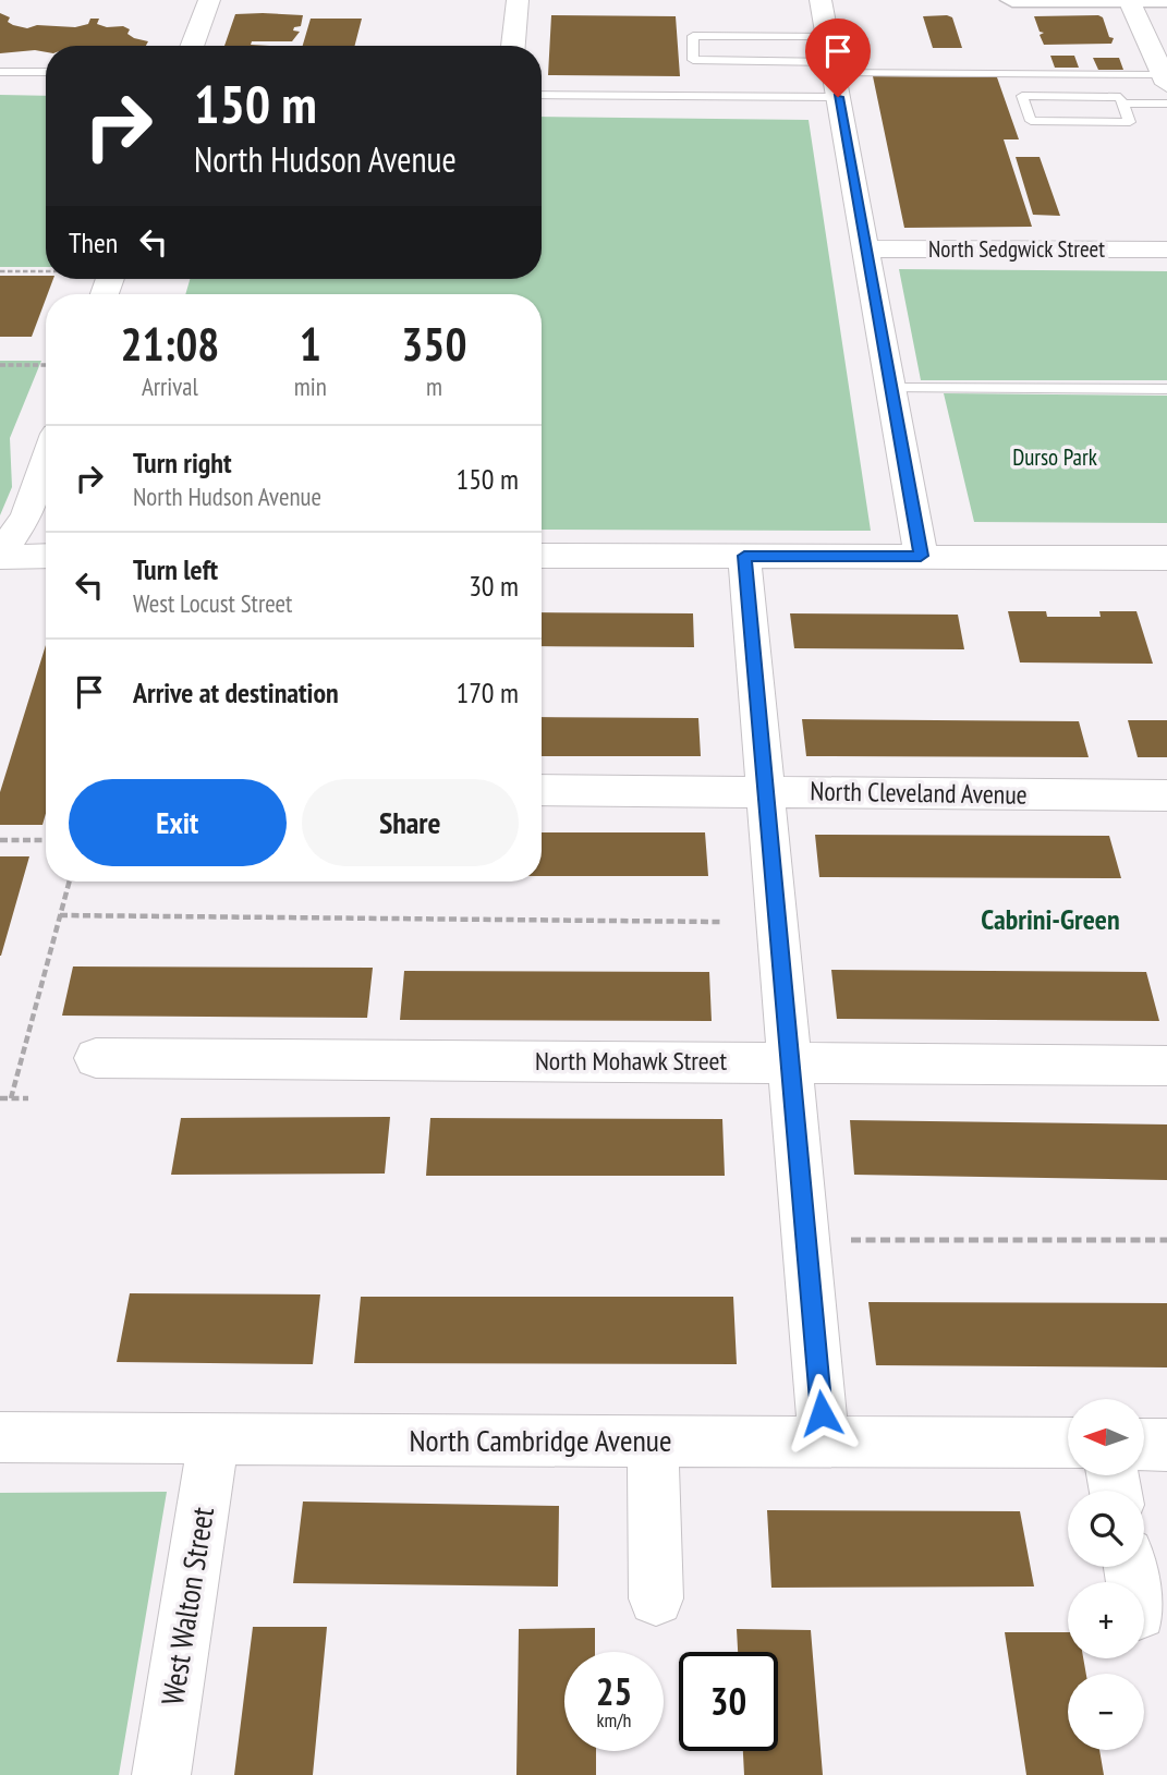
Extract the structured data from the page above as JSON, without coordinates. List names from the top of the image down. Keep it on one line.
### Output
{"streets":{"street":["North Sedgwick Street","North Cleveland Avenue","North Mohawk Street","North Cambridge Avenue","West Walton Street"]},"crossings":[["North Cambridge Avenue","West Walton Street"]],"districts":["Cabrini-Green"],"parks":["Durso Park"],"north":"left","page":{"turn":["150 m","North Hudson Avenue"],"then":"Then","eta":["21:08","Arrival","1","min","350","m"],"list":[{"name":"Turn right","note":"North Hudson Avenue","value":"150 m"},{"name":"Turn left","note":"West Locust Street","value":"30 m"},{"name":"Arrive at destination","value":"170 m"}],"buttons":["Exit","Share"],"map_buttons":["+","−"],"speed":"25 km/h","limit":"30"}}
